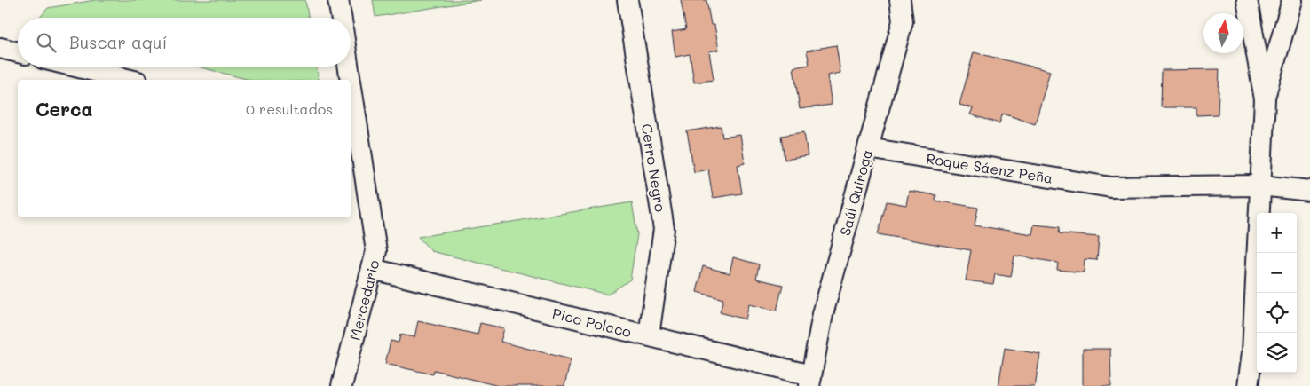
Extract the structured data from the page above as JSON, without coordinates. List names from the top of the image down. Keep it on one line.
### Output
{"streets":{"street":["Cerro Negro","Roque Sáenz Peña","Saúl Quiroga","Mercedario","Pico Polaco"]},"crossings":[["Cerro Negro","Pico Polaco"],["Roque Sáenz Peña","Saúl Quiroga"],["Saúl Quiroga","Pico Polaco"],["Mercedario","Pico Polaco"]],"north":"top","page":{"search":"Buscar aquí","heading":["Cerca","0 resultados"],"map_buttons":["+","−"]}}
